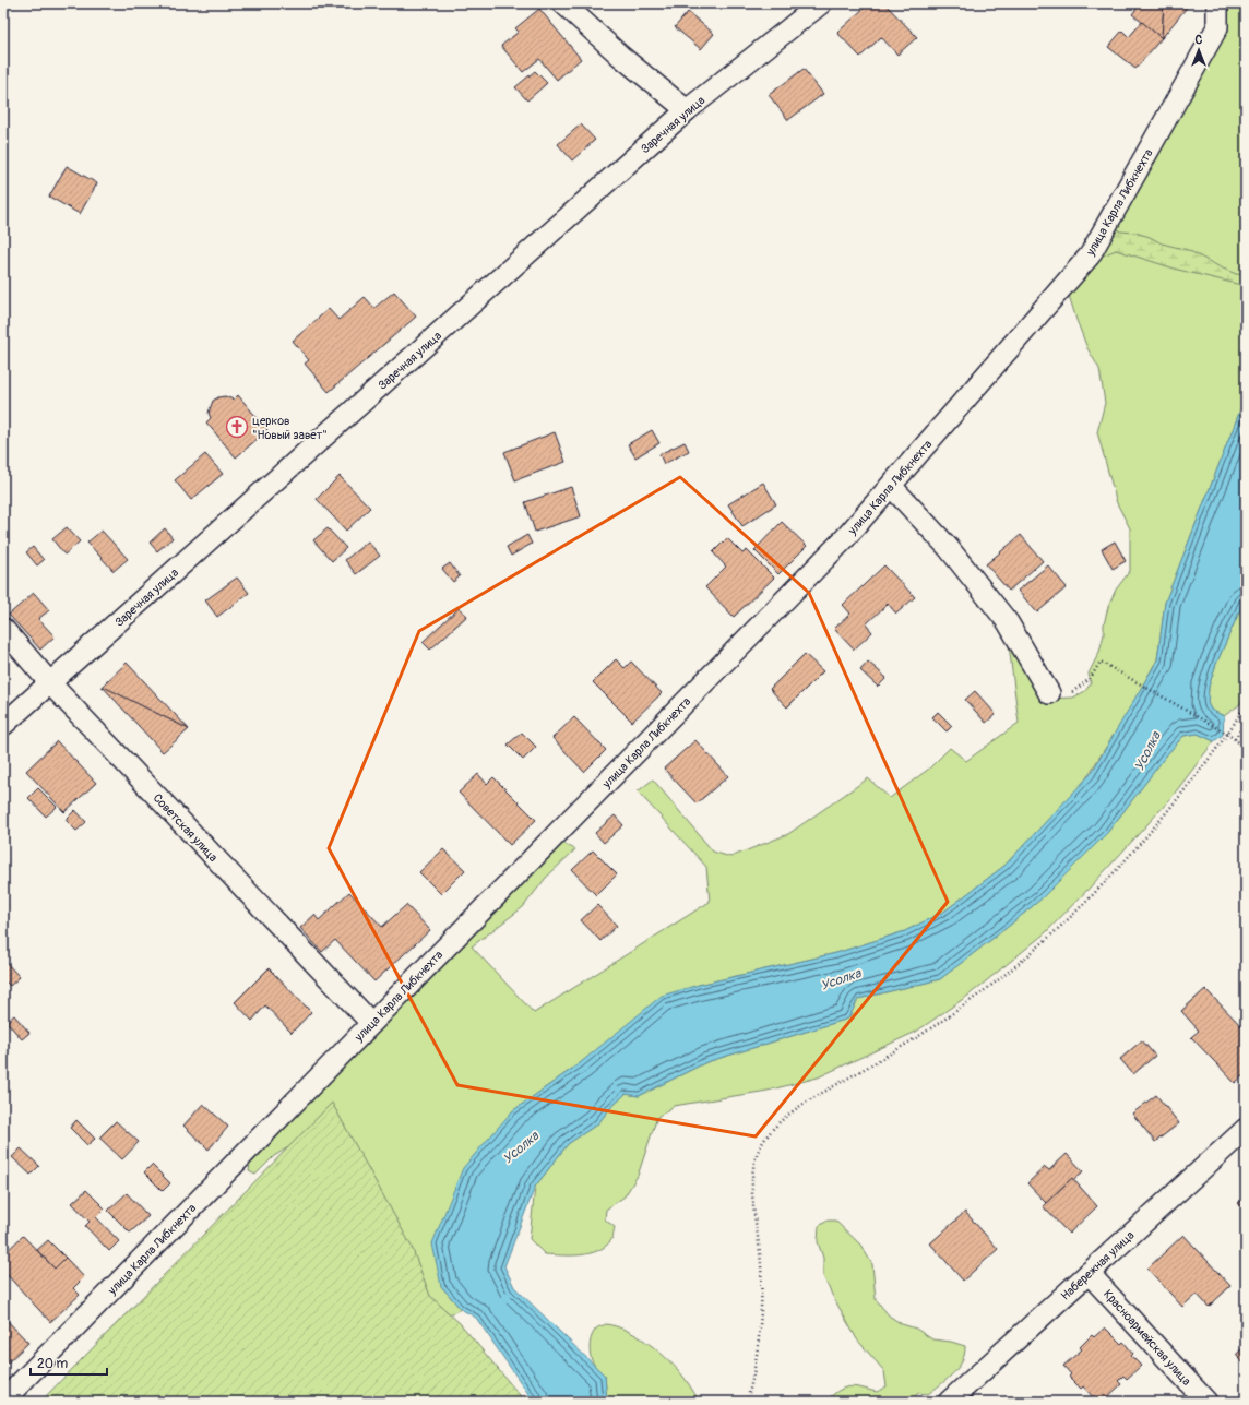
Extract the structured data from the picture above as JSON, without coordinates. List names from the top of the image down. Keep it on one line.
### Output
{"streets":{"street":["Заречная улица","улица Карла Либкнехта","Советская улица","Набережная улица","Красноармейская улица"]},"crossings":[["Заречная улица","Советская улица"],["улица Карла Либкнехта","Советская улица"],["Набережная улица","Красноармейская улица"]],"water":["Усолка"],"places":{"church":["церков \"Новый завет\""]},"scale_bar":"20 m","north":"top"}
